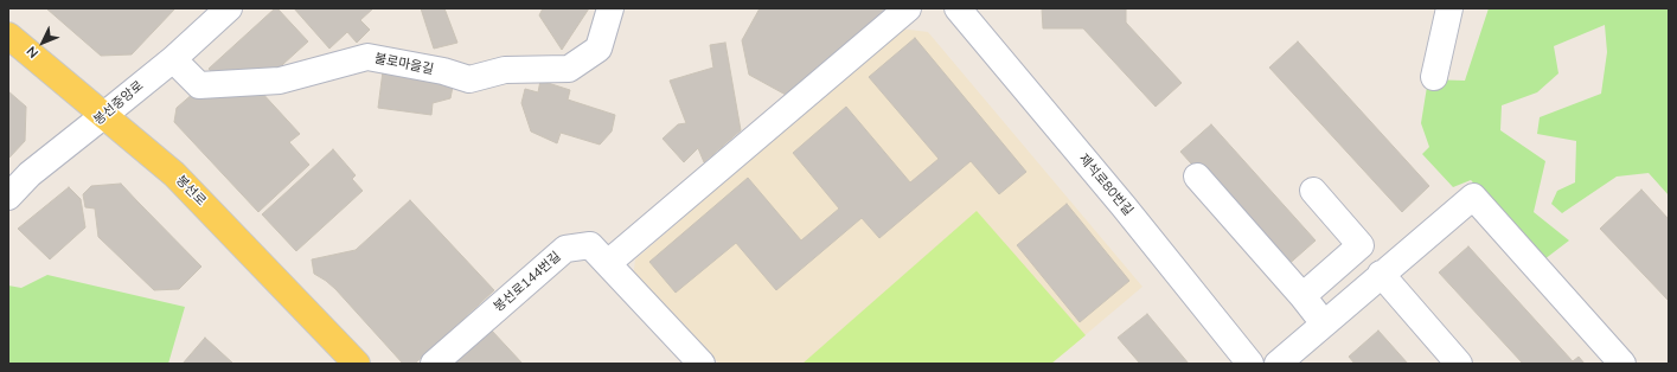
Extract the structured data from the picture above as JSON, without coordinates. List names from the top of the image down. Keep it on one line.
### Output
{"streets":{"main road":["봉선로"],"street":["불로마을길","봉선중앙로","제석로80번길","봉선로144번길"]},"crossings":[["불로마을길","봉선중앙로"],["봉선중앙로","봉선로"]],"north":"bottom left"}
